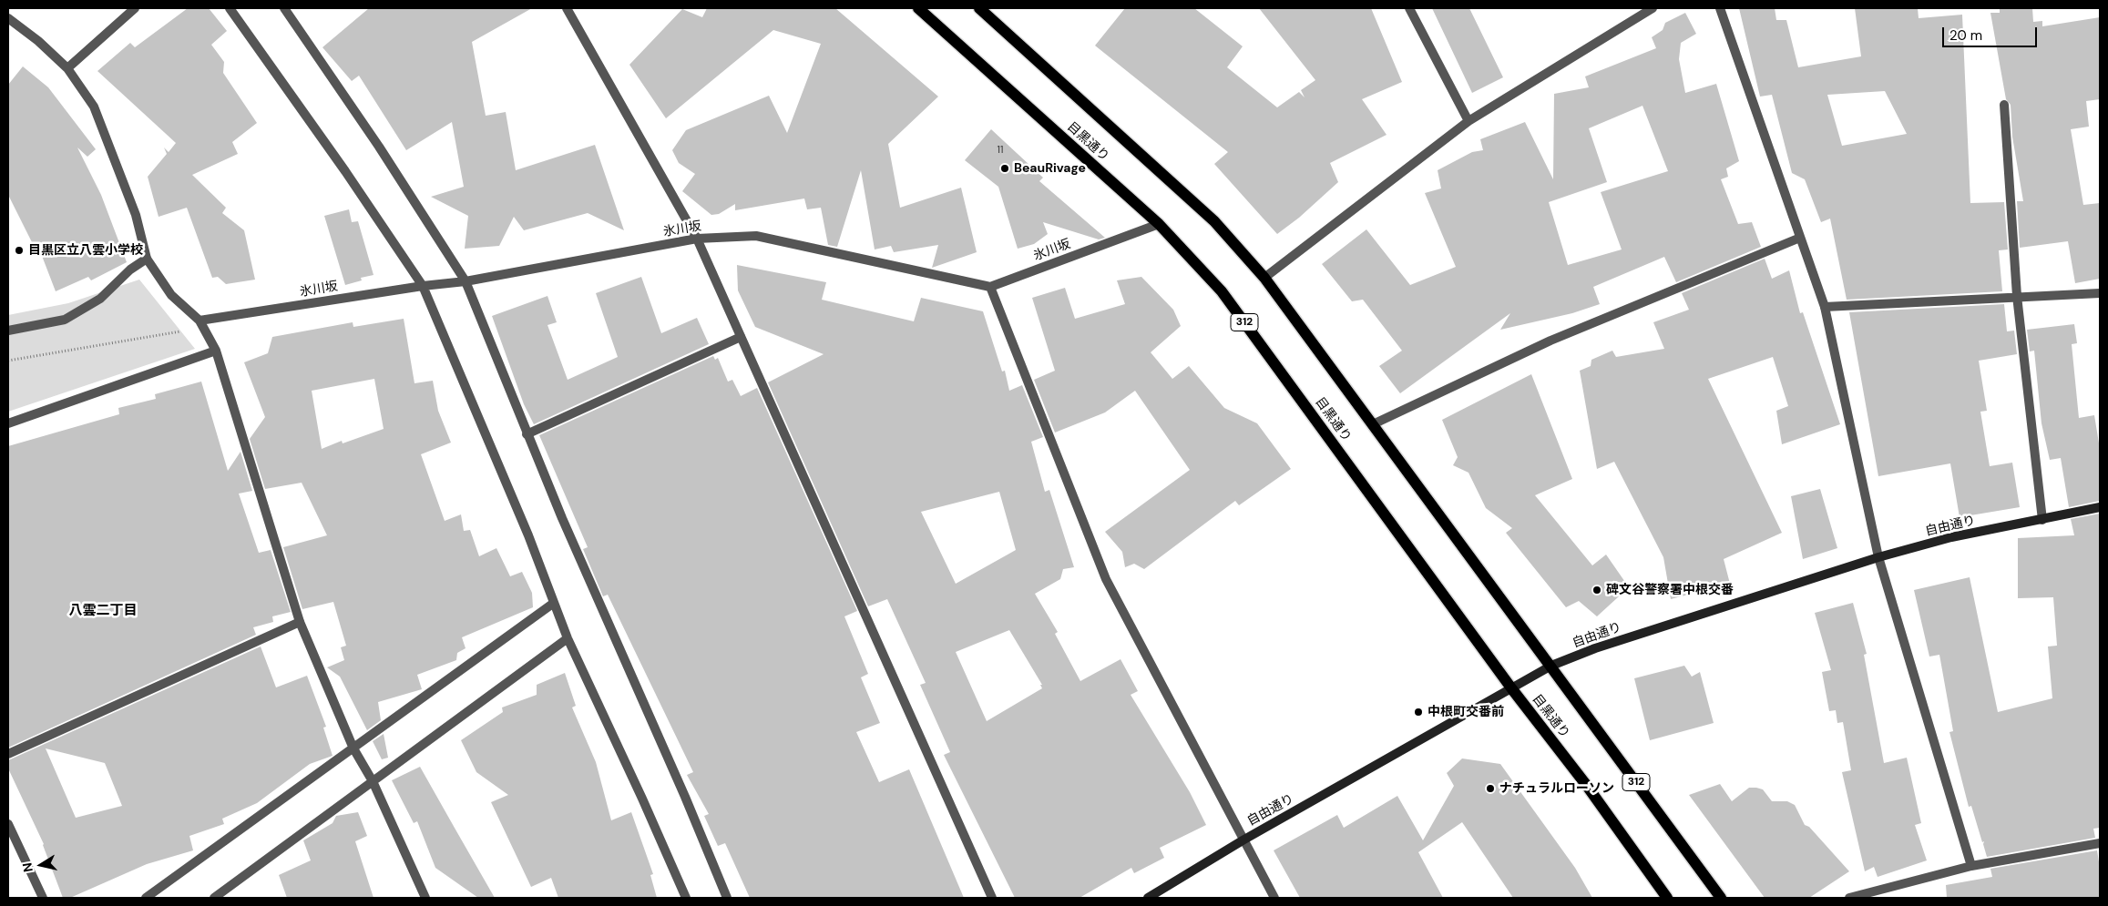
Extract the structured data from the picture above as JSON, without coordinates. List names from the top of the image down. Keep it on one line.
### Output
{"streets":{"main road":["目黒通り","312","自由通り"],"street":["氷川坂"]},"crossings":[["目黒通り","氷川坂"],["目黒通り","自由通り"],["312","自由通り"]],"districts":["八雲二丁目"],"places":["BeauRivage","目黒区立八雲小学校","碑文谷警察署中根交番","中根町交番前","ナチュラルローソン"],"house_numbers":["11"],"scale_bar":"20 m","north":"left"}
